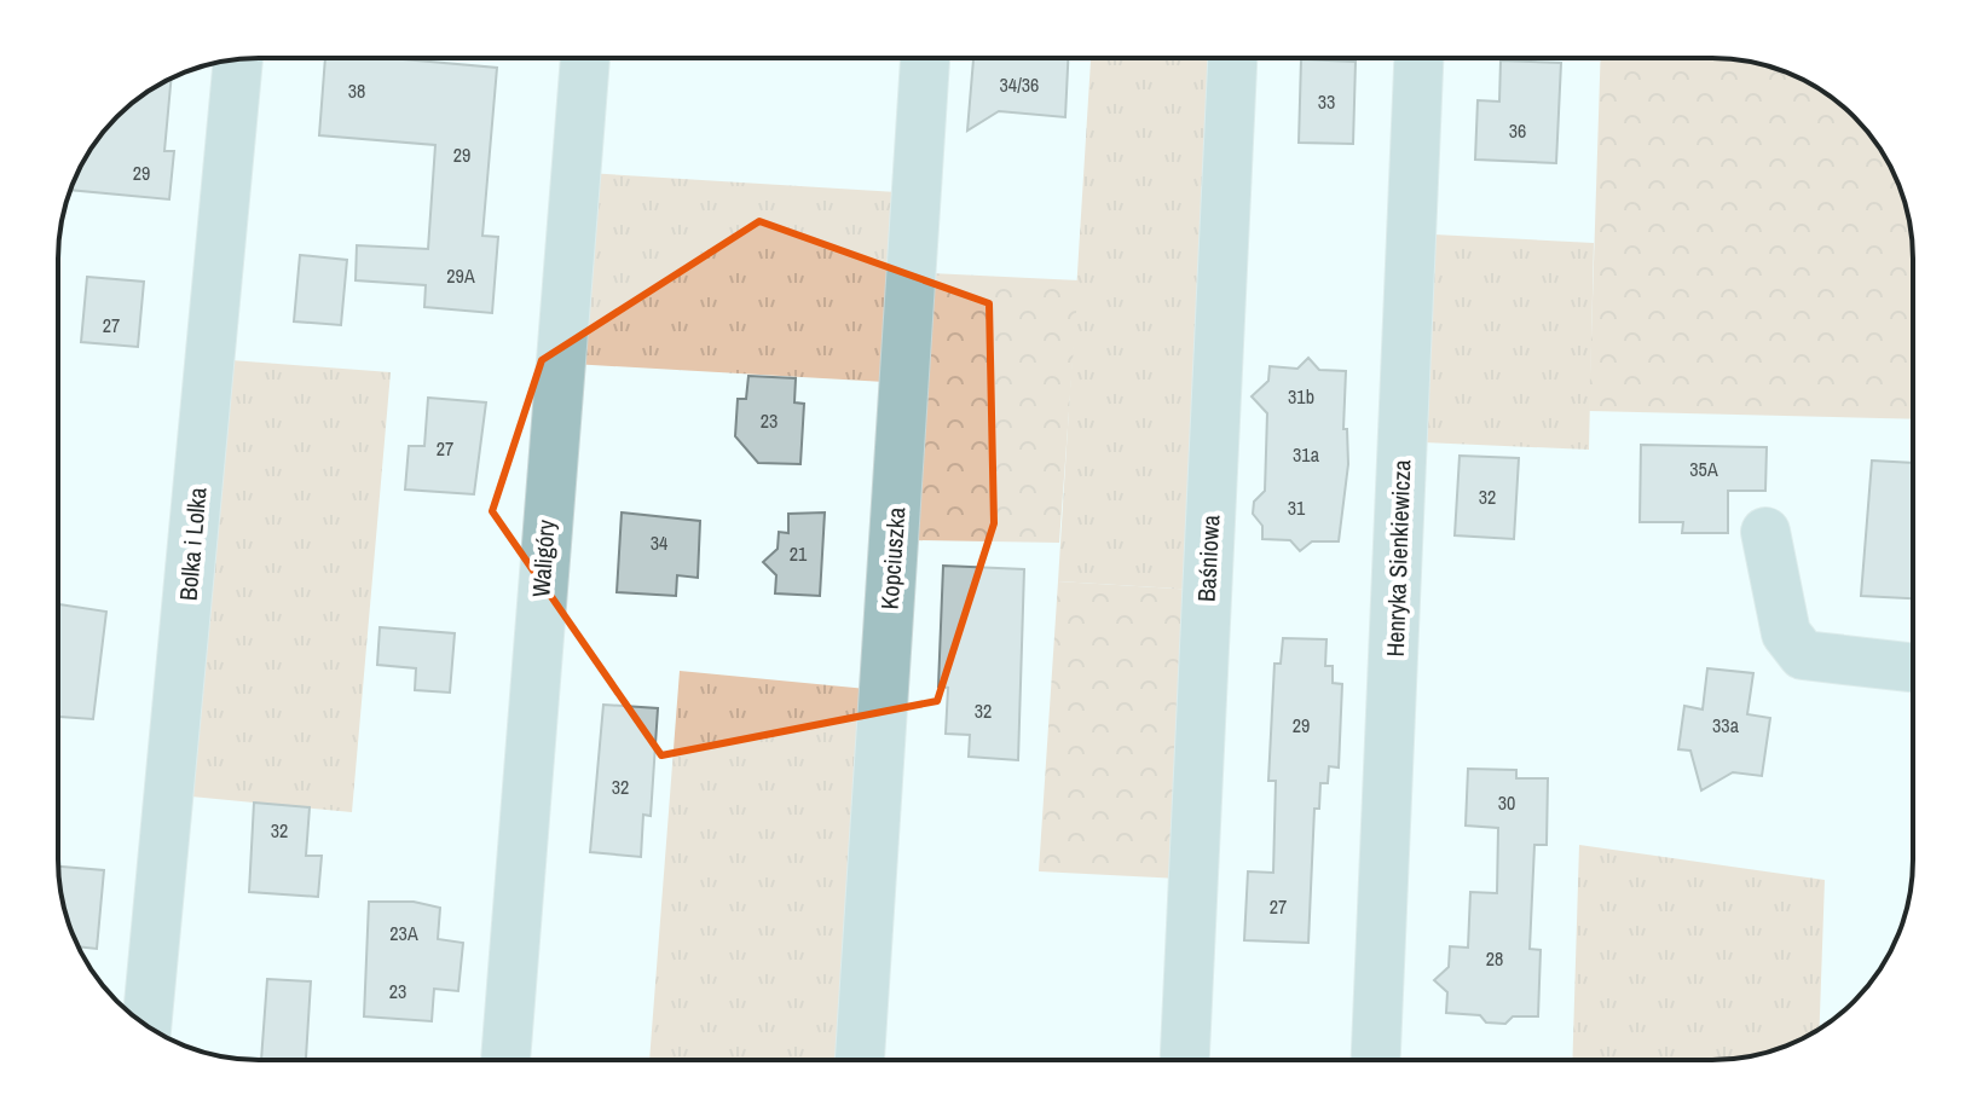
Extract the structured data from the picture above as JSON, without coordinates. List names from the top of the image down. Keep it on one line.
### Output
{"streets":{"street":["Bolka i Lolka","Waligóry","Kopciuszka","Baśniowa","Henryka Sienkiewicza"]},"house_numbers":["34/36","38","33","36","29","29","29A","27","31b","23","27","31a","35A","32","31","34","21","32","29","33a","32","30","32","27","23A","28","23"]}
